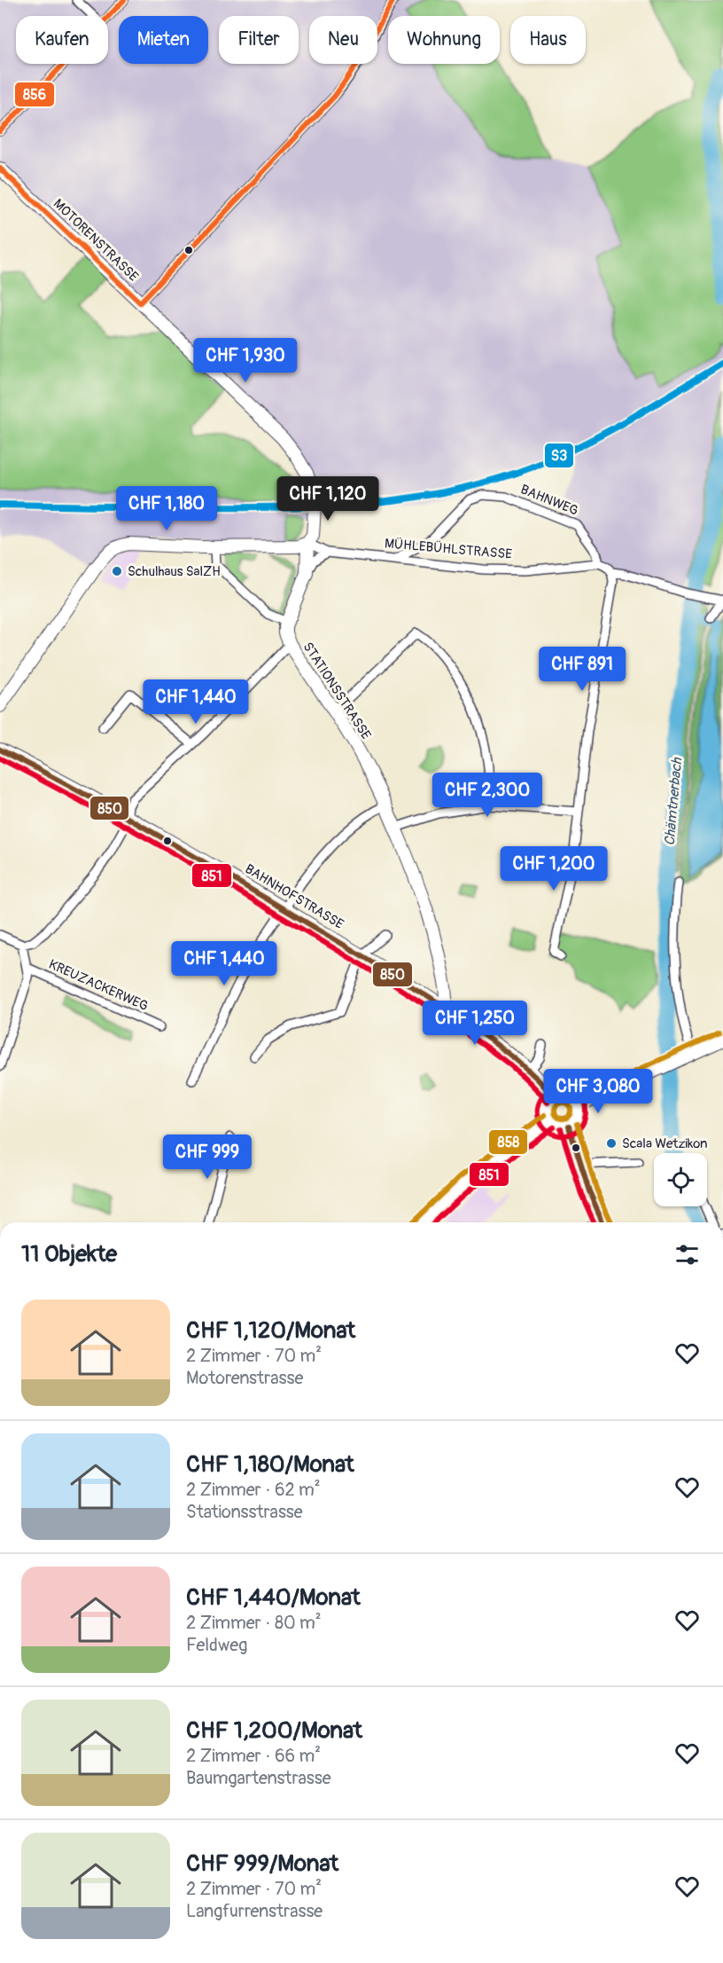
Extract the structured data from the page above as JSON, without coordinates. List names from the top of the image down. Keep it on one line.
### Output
{"streets":{"street":["MOTORENSTRASSE","BAHNWEG","MÜHLEBÜHLSTRASSE","STATIONSSTRASSE","BAHNHOFSTRASSE","KREUZACKERWEG"]},"crossings":[["MOTORENSTRASSE","MÜHLEBÜHLSTRASSE"],["MOTORENSTRASSE","STATIONSSTRASSE"],["BAHNWEG","MÜHLEBÜHLSTRASSE"],["STATIONSSTRASSE","BAHNHOFSTRASSE"]],"water":["Chämtnerbach"],"places":["Schulhaus SalZH","Scala Wetzikon"],"lines":["transit line 856","transit line S3","transit line 850","transit line 851","transit line 858"],"page":{"chip":["Kaufen","Mieten","Filter","Neu","Wohnung","Haus"],"price":["CHF 1,930","CHF 1,120","CHF 1,180","CHF 891","CHF 1,440","CHF 2,300","CHF 1,200","CHF 1,440","CHF 1,250","CHF 3,080","CHF 999"],"heading":"11 Objekte","list":[{"name":"CHF 1,120/Monat","note":"2 Zimmer · 70 m² · Motorenstrasse"},{"name":"CHF 1,180/Monat","note":"2 Zimmer · 62 m² · Stationsstrasse"},{"name":"CHF 1,440/Monat","note":"2 Zimmer · 80 m² · Feldweg"},{"name":"CHF 1,200/Monat","note":"2 Zimmer · 66 m² · Baumgartenstrasse"},{"name":"CHF 999/Monat","note":"2 Zimmer · 70 m² · Langfurrenstrasse"}]}}
